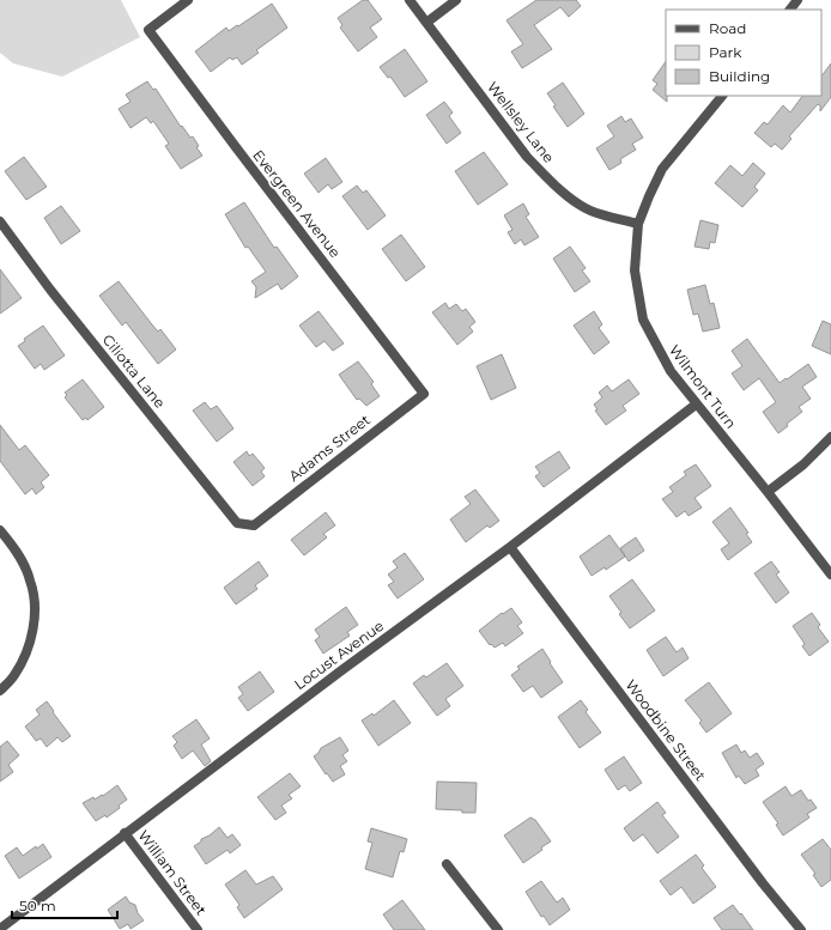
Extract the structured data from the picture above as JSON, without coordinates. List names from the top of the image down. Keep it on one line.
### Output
{"streets":{"street":["Wellsley Lane","Evergreen Avenue","Ciliotta Lane","Wilmont Turn","Adams Street","Locust Avenue","Woodbine Street","William Street"]},"crossings":[["Wellsley Lane","Wilmont Turn"],["Evergreen Avenue","Adams Street"],["Ciliotta Lane","Adams Street"],["Wilmont Turn","Locust Avenue"],["Locust Avenue","Woodbine Street"],["Locust Avenue","William Street"]],"legend":["Road","Park","Building"],"scale_bar":"50 m"}
